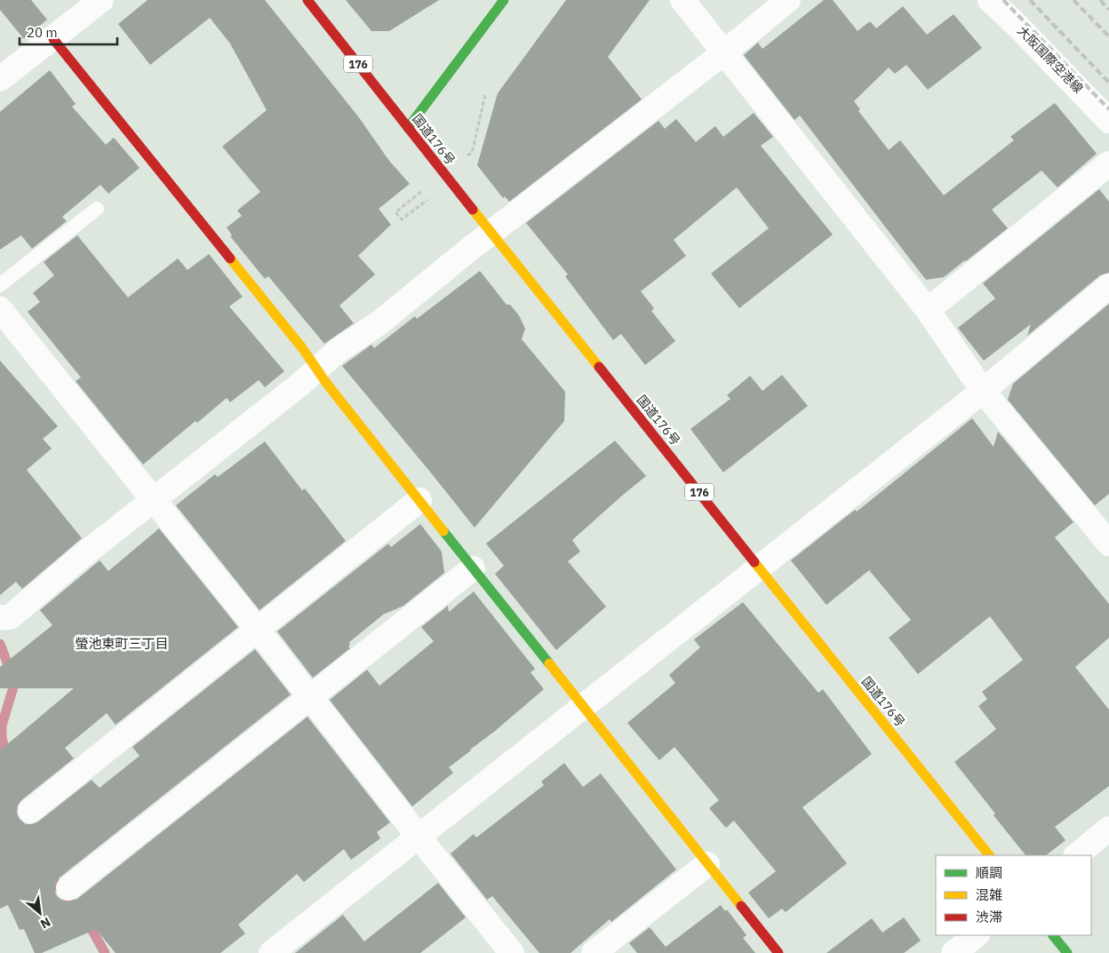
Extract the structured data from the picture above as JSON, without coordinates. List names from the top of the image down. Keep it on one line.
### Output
{"streets":{"main road":["176","国道176号"],"street":["大阪国際空港線"]},"districts":["螢池東町三丁目"],"legend":["順調","混雑","渋滞"],"scale_bar":"20 m","north":"bottom right"}
